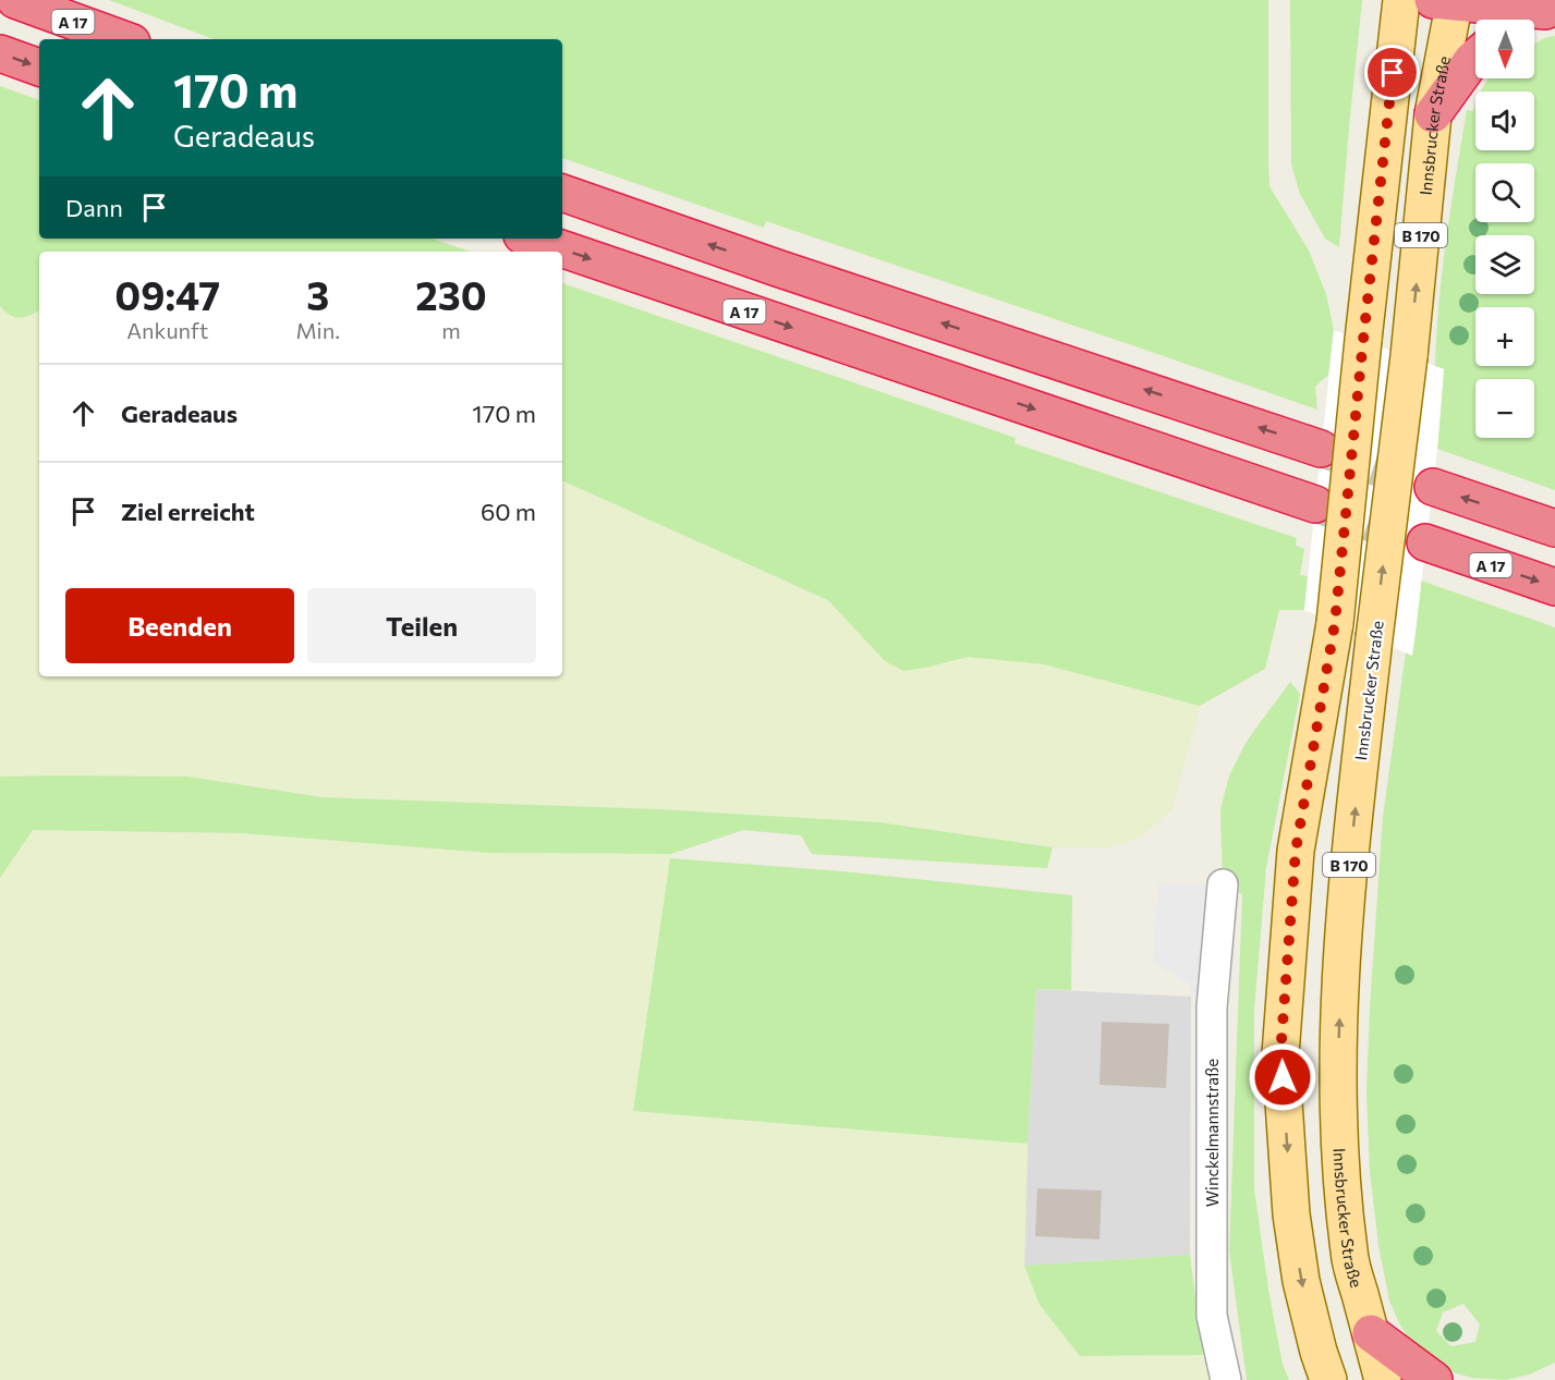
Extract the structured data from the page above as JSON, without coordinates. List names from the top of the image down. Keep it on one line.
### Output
{"streets":{"highway":["A 17"],"main road":["Innsbrucker Straße","B 170"],"street":["Winckelmannstraße"]},"north":"bottom","page":{"map_buttons":["+","−"],"turn":["170 m","Geradeaus"],"then":"Dann","eta":["09:47","Ankunft","3","Min.","230","m"],"list":[{"name":"Geradeaus","value":"170 m"},{"name":"Ziel erreicht","value":"60 m"}],"buttons":["Beenden","Teilen"]}}
